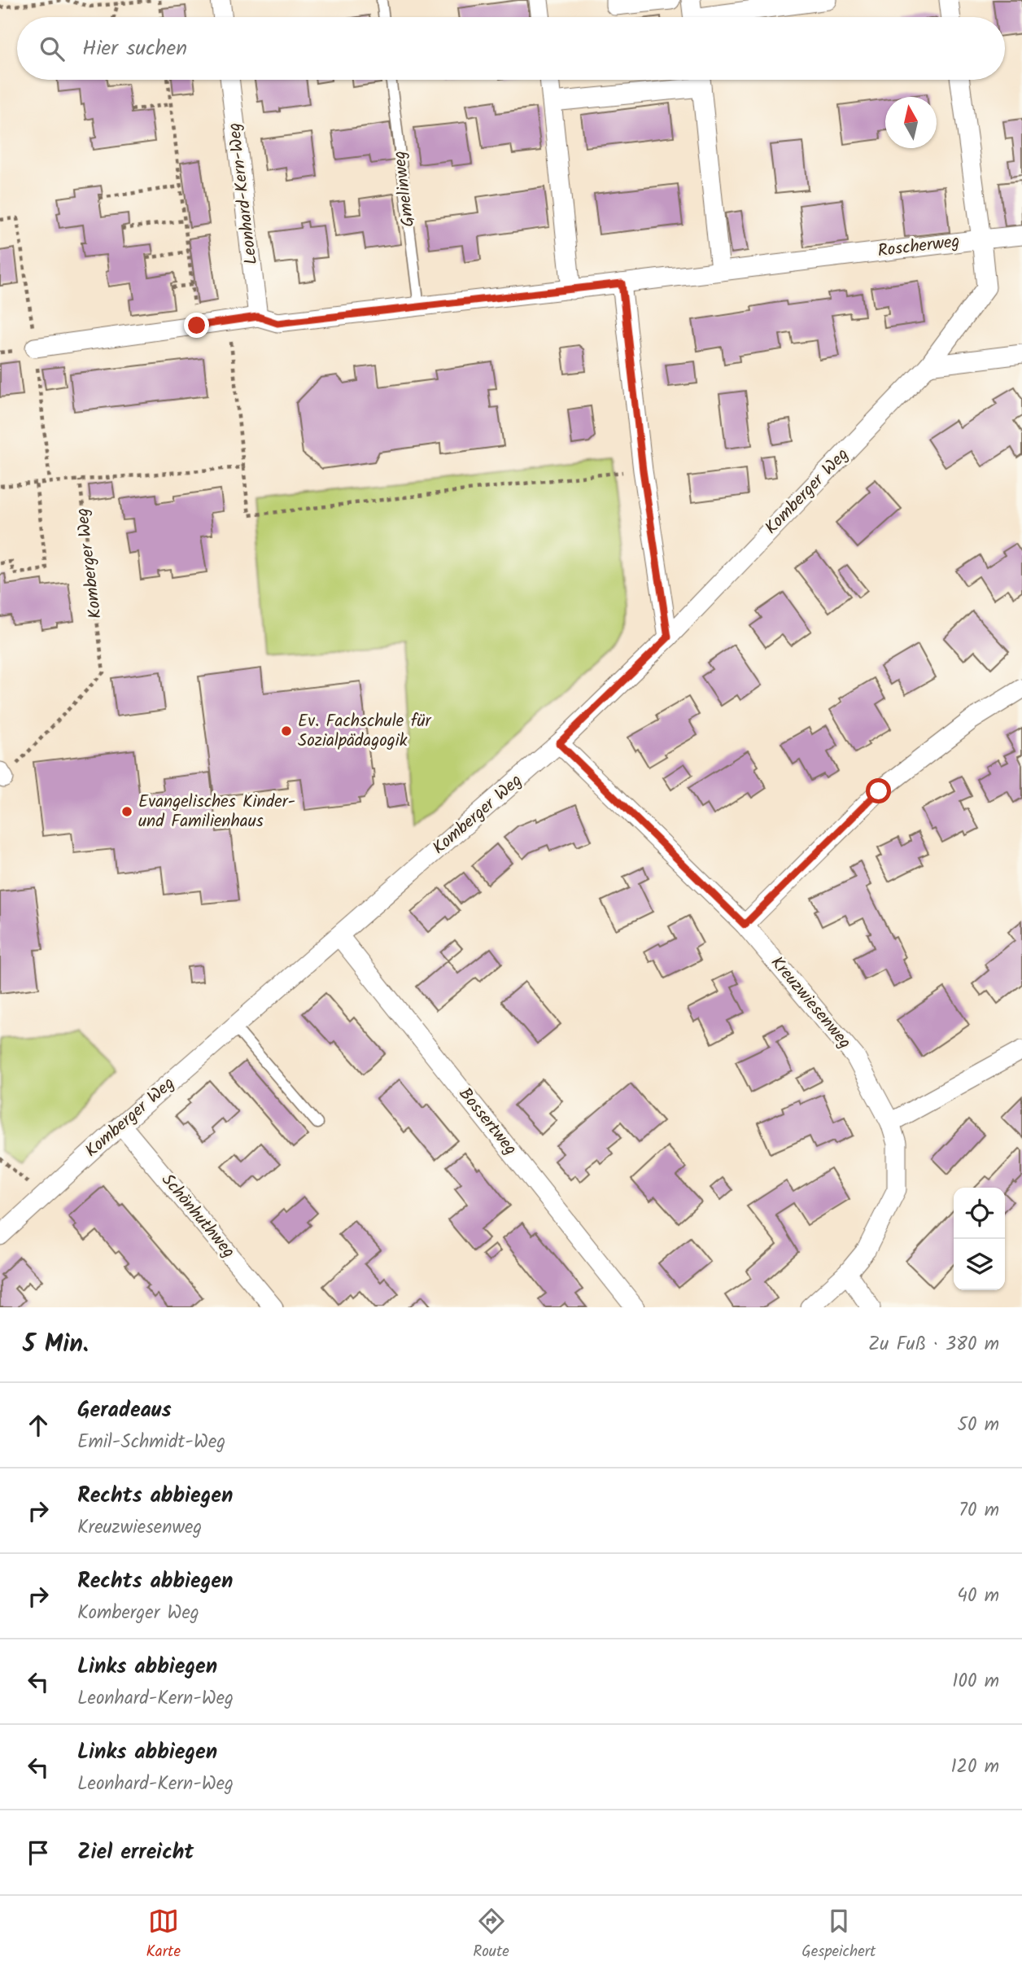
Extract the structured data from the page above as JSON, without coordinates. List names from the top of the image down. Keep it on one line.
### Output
{"streets":{"street":["Leonhard-Kern-Weg","Roscherweg","Komberger Weg","Kreuzwiesenweg","Bossertweg","Schönhuthweg"],"lane":["Gmelinweg"]},"crossings":[["Roscherweg","Komberger Weg"],["Komberger Weg","Kreuzwiesenweg"],["Komberger Weg","Bossertweg"],["Komberger Weg","Schönhuthweg"]],"places":["Ev. Fachschule für Sozialpädagogik","Evangelisches Kinder- und Familienhaus"],"north":"top","page":{"search":"Hier suchen","heading":["5 Min.","Zu Fuß · 380 m"],"list":[["Geradeaus","Emil-Schmidt-Weg","50 m"],["Rechts abbiegen","Kreuzwiesenweg","70 m"],["Rechts abbiegen","Komberger Weg","40 m"],["Links abbiegen","Leonhard-Kern-Weg","100 m"],["Links abbiegen","Leonhard-Kern-Weg","120 m"],"Ziel erreicht"],"nav":["Karte","Route","Gespeichert"]}}
